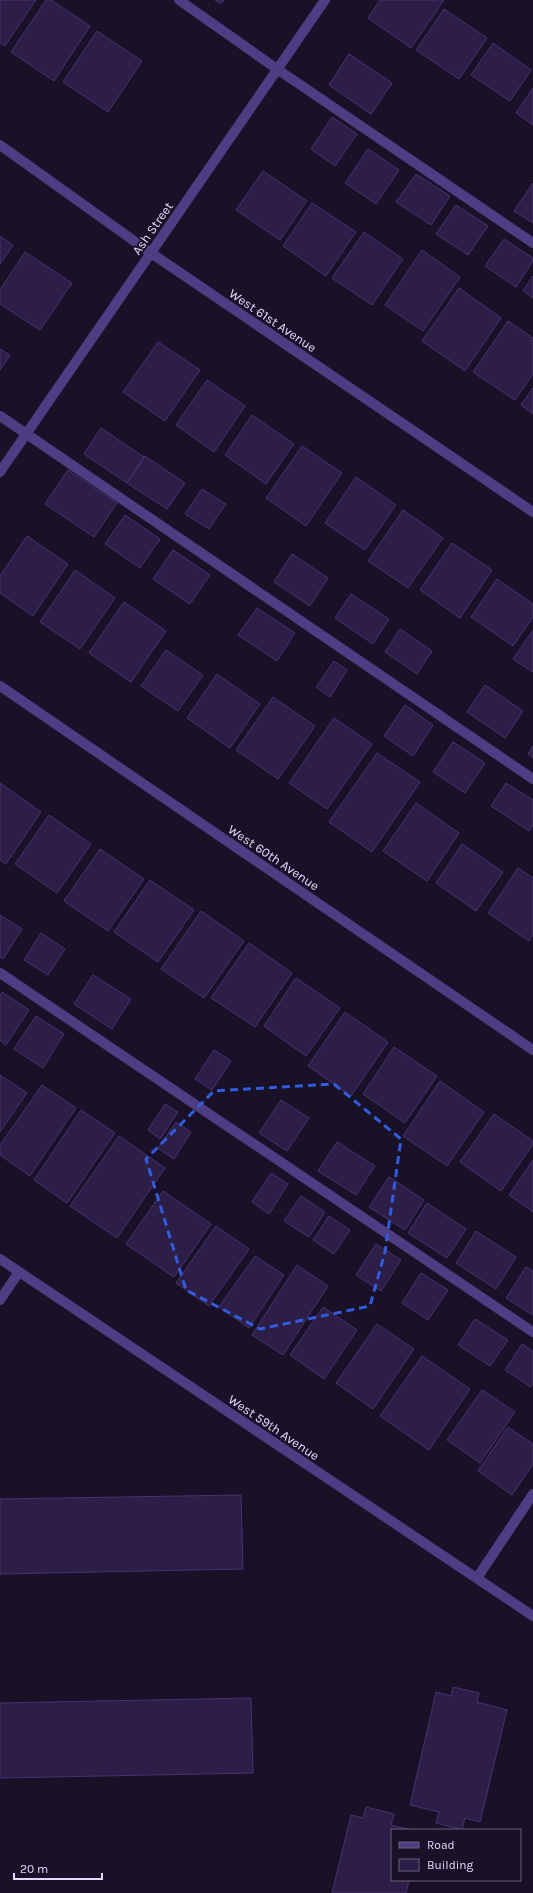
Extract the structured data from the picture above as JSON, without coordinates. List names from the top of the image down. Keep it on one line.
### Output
{"streets":{"street":["Ash Street","West 61st Avenue","West 60th Avenue","West 59th Avenue"]},"crossings":[["Ash Street","West 61st Avenue"]],"legend":["Road","Building"],"scale_bar":"20 m"}
